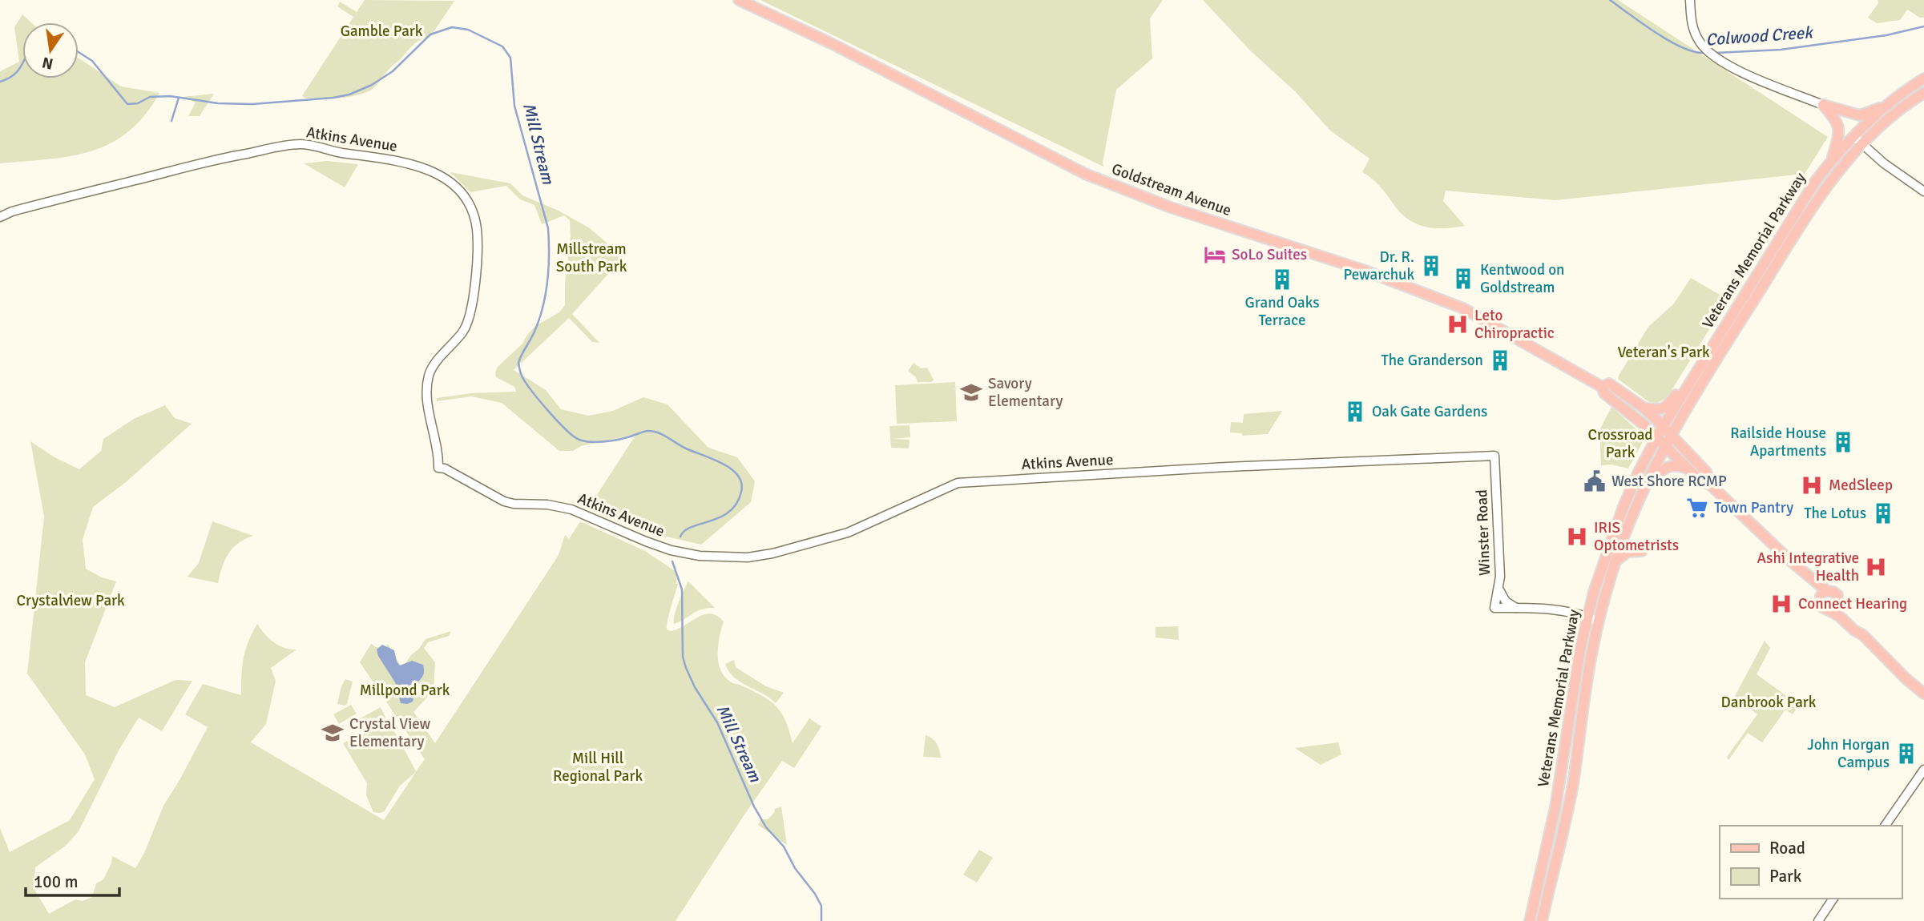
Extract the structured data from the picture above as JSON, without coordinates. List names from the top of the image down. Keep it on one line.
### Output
{"streets":{"main road":["Goldstream Avenue","Veterans Memorial Parkway"],"street":["Atkins Avenue","Winster Road"]},"crossings":[["Atkins Avenue","Winster Road"],["Goldstream Avenue","Veterans Memorial Parkway"]],"water":["Colwood Creek","Mill Stream"],"parks":["Gamble Park","Millstream South Park","Veteran's Park","Crossroad Park","Crystalview Park","Millpond Park","Danbrook Park","Mill Hill Regional Park"],"places":{"hotel":["SoLo Suites"],"building":["Dr. R. Pewarchuk","Kentwood on Goldstream","Grand Oaks Terrace","The Granderson","Oak Gate Gardens","Railside House Apartments","The Lotus","John Horgan Campus"],"hospital":["Leto Chiropractic","MedSleep","IRIS Optometrists","Ashi Integrative Health","Connect Hearing"],"school or university":["Savory Elementary","Crystal View Elementary"],"public building":["West Shore RCMP"],"supermarket":["Town Pantry"]},"legend":["Road","Park"],"scale_bar":"100 m","north":"bottom"}
